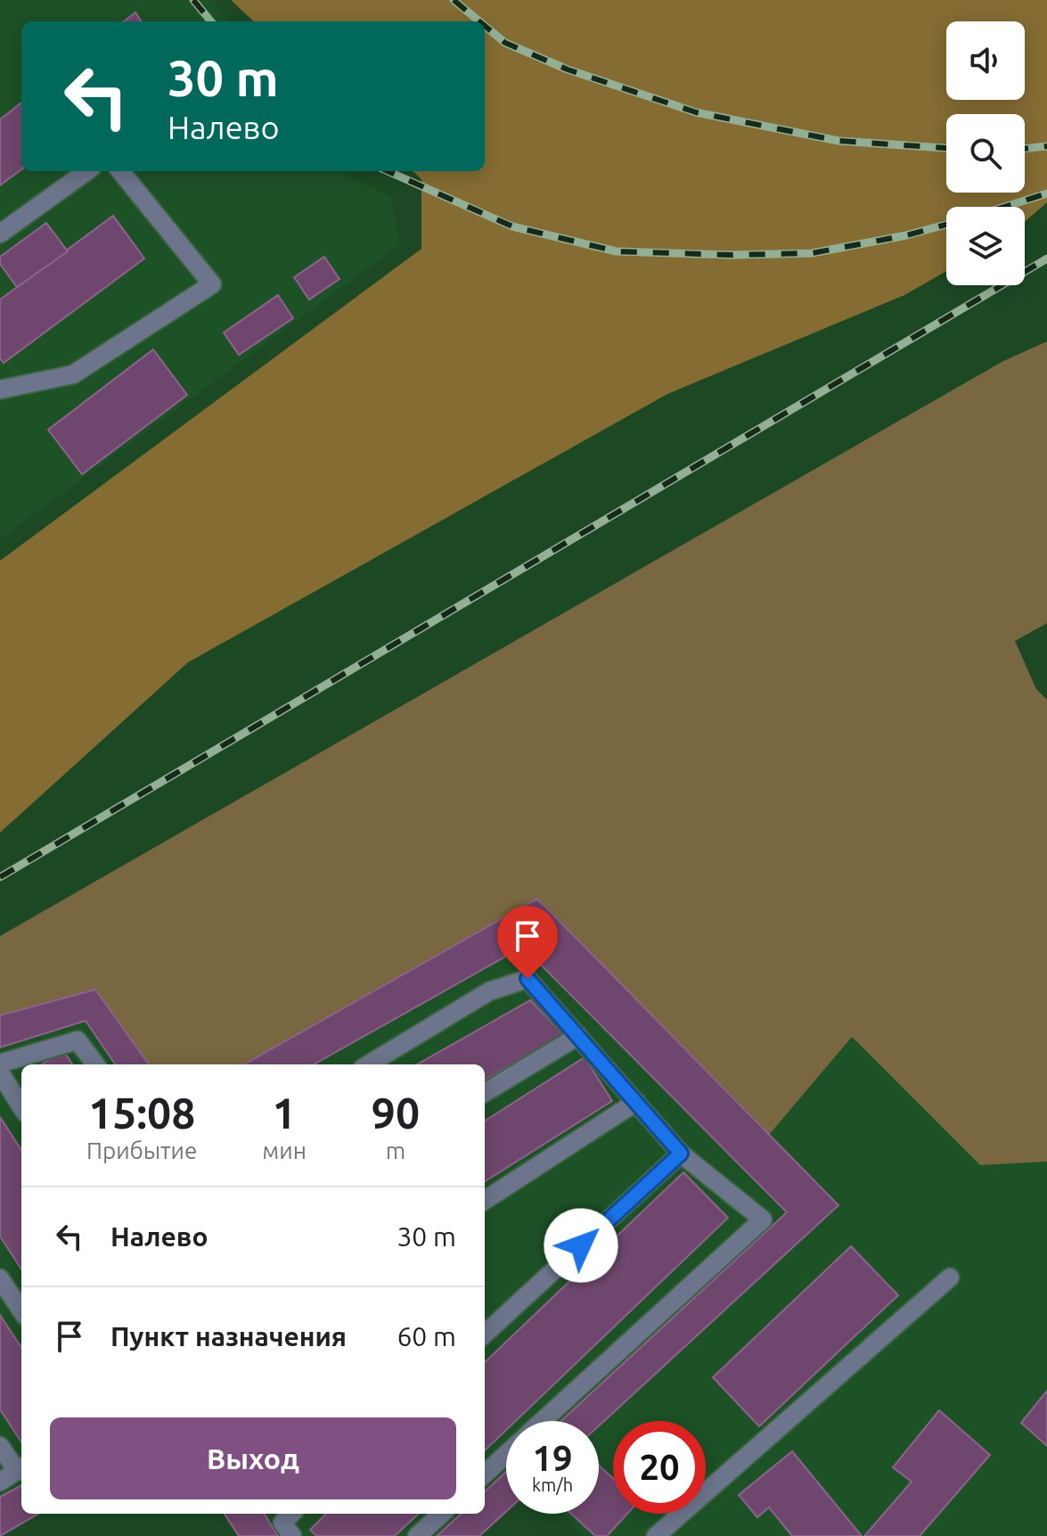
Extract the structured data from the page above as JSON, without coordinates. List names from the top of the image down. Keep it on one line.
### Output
{"page":{"turn":["30 m","Налево"],"eta":["15:08","Прибытие","1","мин","90","m"],"list":[{"name":"Налево","value":"30 m"},{"name":"Пункт назначения","value":"60 m"}],"buttons":"Выход","speed":"19 km/h","limit":"20"}}
